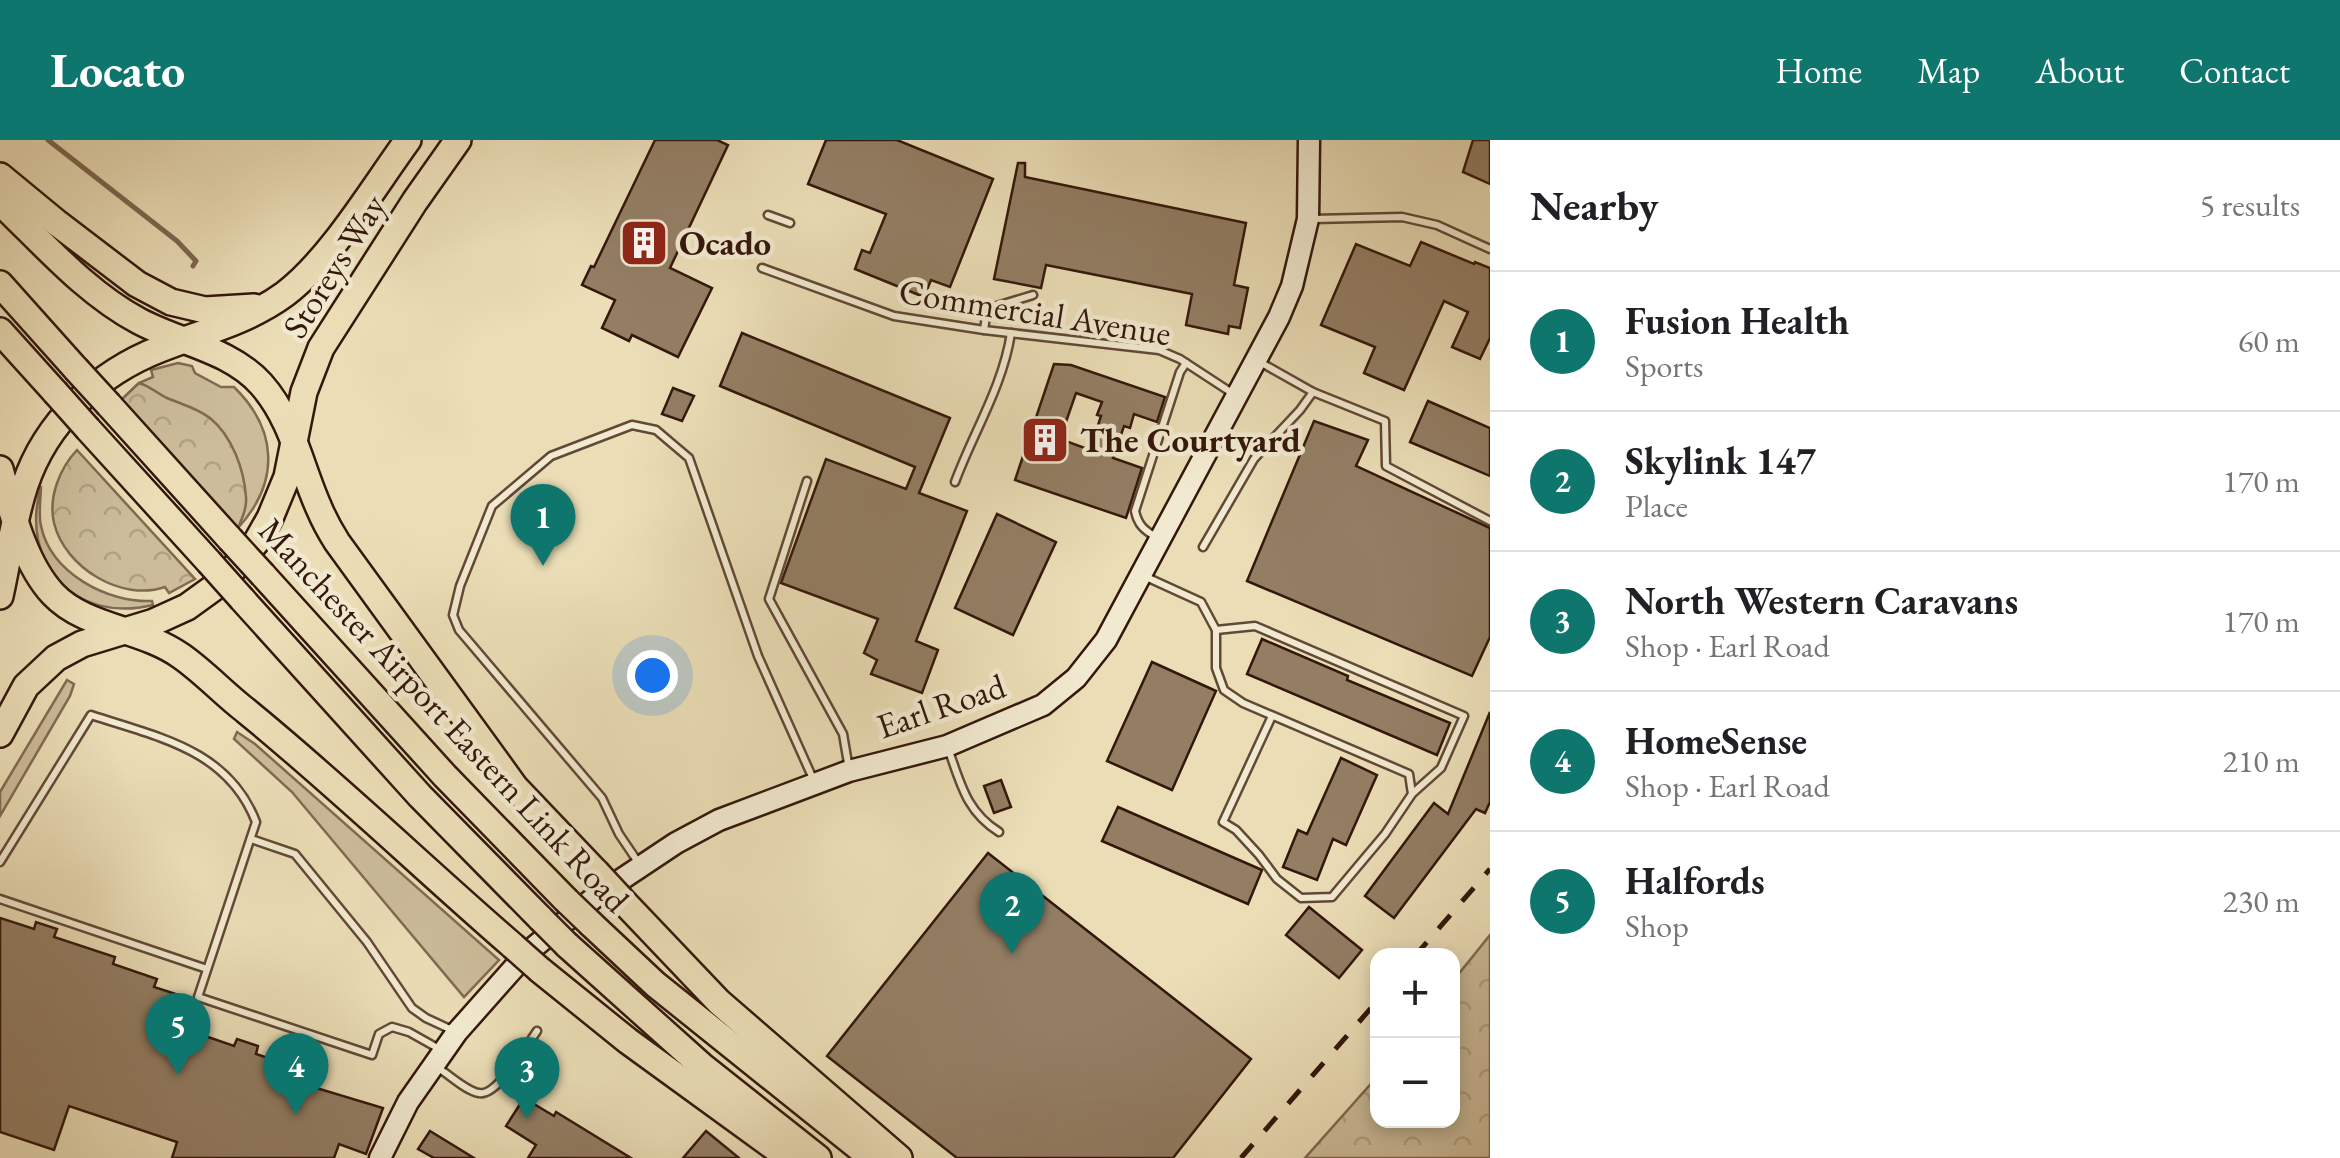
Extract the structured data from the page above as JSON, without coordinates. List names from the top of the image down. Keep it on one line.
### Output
{"streets":{"highway":["Storeys Way","Manchester Airport Eastern Link Road"],"street":["Earl Road"],"lane":["Commercial Avenue"]},"crossings":[["Commercial Avenue","Earl Road"]],"places":{"building":["Ocado","The Courtyard"]},"page":{"header":"Locato","nav":["Home","Map","About","Contact"],"heading":["Nearby","5 results"],"list":[{"mark":"1","name":"Fusion Health","note":"Sports","value":"60 m"},{"mark":"2","name":"Skylink 147","note":"Place","value":"170 m"},{"mark":"3","name":"North Western Caravans","note":"Shop · Earl Road","value":"170 m"},{"mark":"4","name":"HomeSense","note":"Shop · Earl Road","value":"210 m"},{"mark":"5","name":"Halfords","note":"Shop","value":"230 m"}],"pins":["1","2","5","4","3"],"map_buttons":["+","−"]}}
